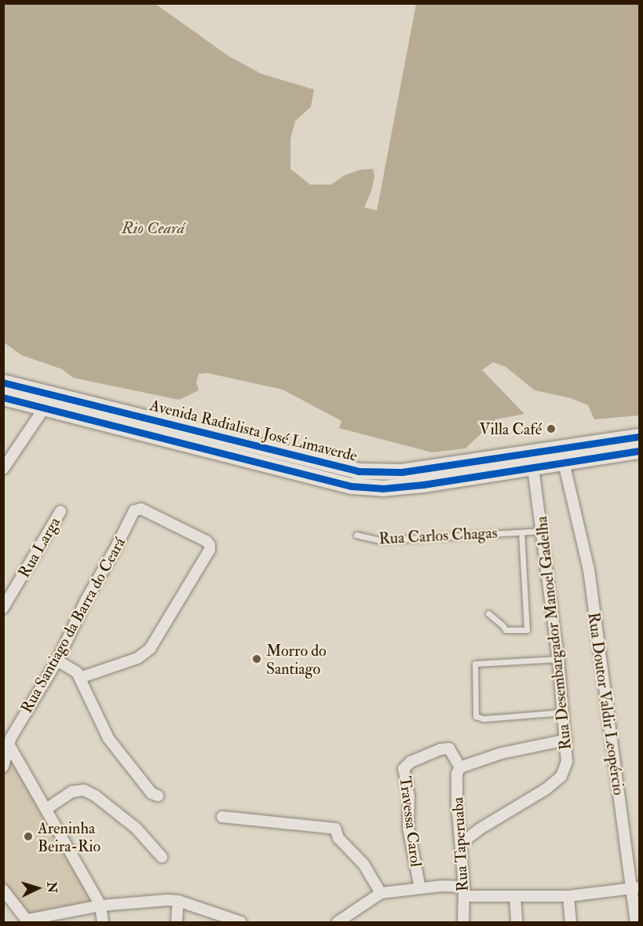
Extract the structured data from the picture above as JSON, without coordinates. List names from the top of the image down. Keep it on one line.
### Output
{"streets":{"main road":["Avenida Radialista José Limaverde"],"street":["Rua Larga","Rua Santiago da Barra do Ceará","Rua Desembargador Manoel Gadelha","Rua Doutor Valdir Leopércio","Travessa Carol","Rua Taperuaba"],"lane":["Rua Carlos Chagas"]},"crossings":[["Avenida Radialista José Limaverde","Rua Desembargador Manoel Gadelha"],["Avenida Radialista José Limaverde","Rua Doutor Valdir Leopércio"],["Rua Carlos Chagas","Rua Desembargador Manoel Gadelha"],["Rua Desembargador Manoel Gadelha","Rua Taperuaba"],["Travessa Carol","Rua Taperuaba"]],"water":["Rio Ceará"],"places":["Villa Café","Morro do Santiago","Areninha Beira-Rio"],"north":"right"}
